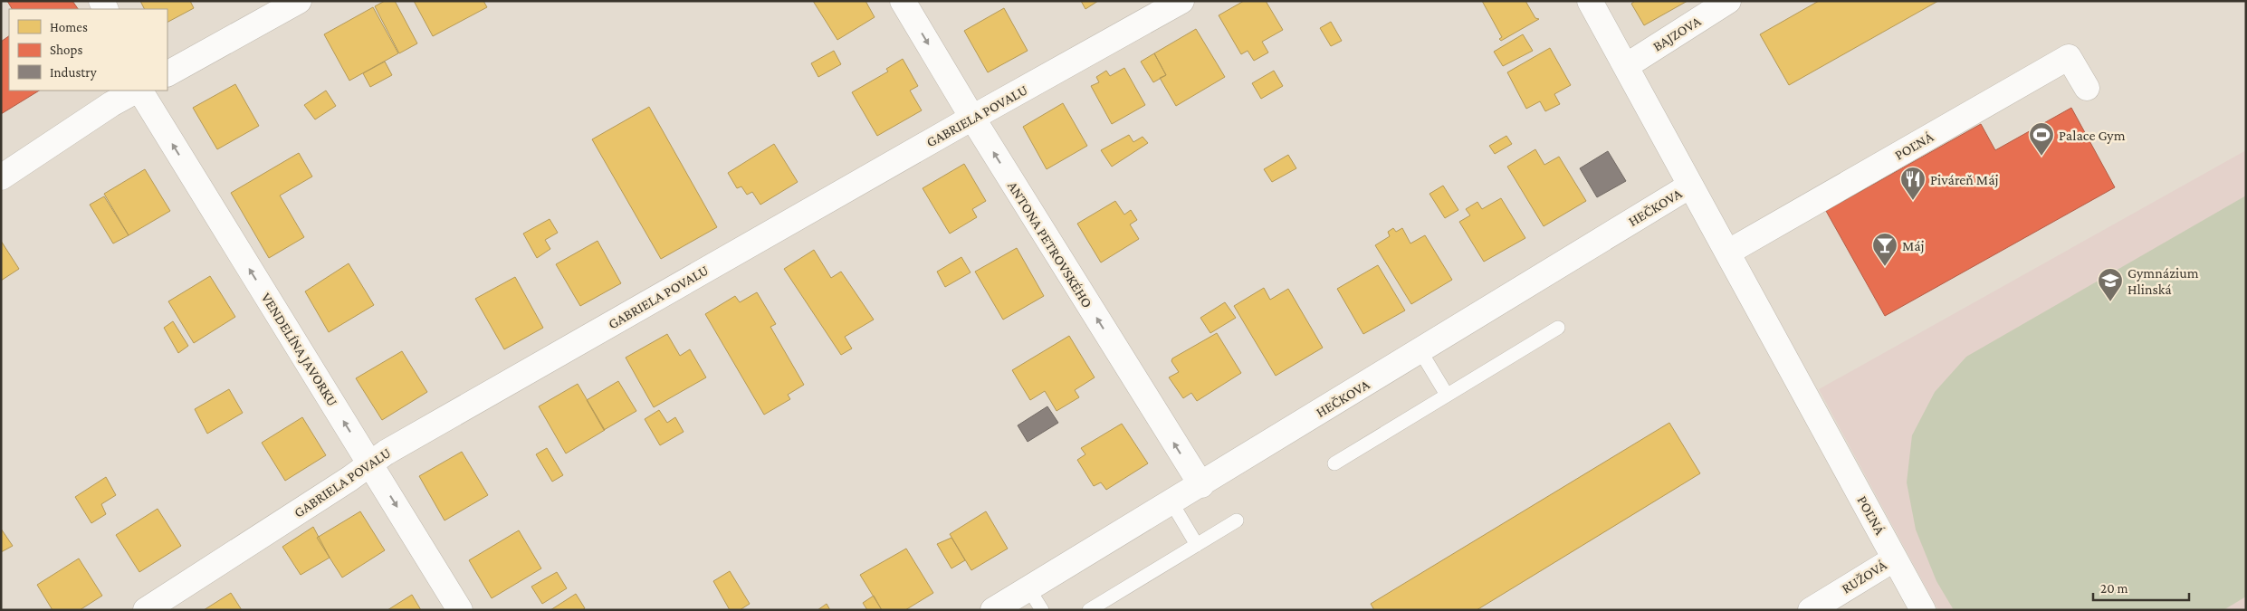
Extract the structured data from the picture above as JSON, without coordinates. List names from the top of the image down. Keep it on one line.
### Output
{"streets":{"street":["BAJZOVA","GABRIELA POVALU","POĽNÁ","HEČKOVA","ANTONA PETROVSKÉHO","VENDELÍNA JAVORKU","RUŽOVÁ"]},"crossings":[["BAJZOVA","POĽNÁ"],["GABRIELA POVALU","ANTONA PETROVSKÉHO"],["GABRIELA POVALU","VENDELÍNA JAVORKU"],["POĽNÁ","HEČKOVA"],["POĽNÁ","RUŽOVÁ"],["HEČKOVA","ANTONA PETROVSKÉHO"]],"places":{"sports":["Palace Gym"],"restaurant":["Piváreň Máj"],"bar":["Máj"],"school or university":["Gymnázium Hlinská"]},"legend":["Homes","Shops","Industry"],"scale_bar":"20 m"}
